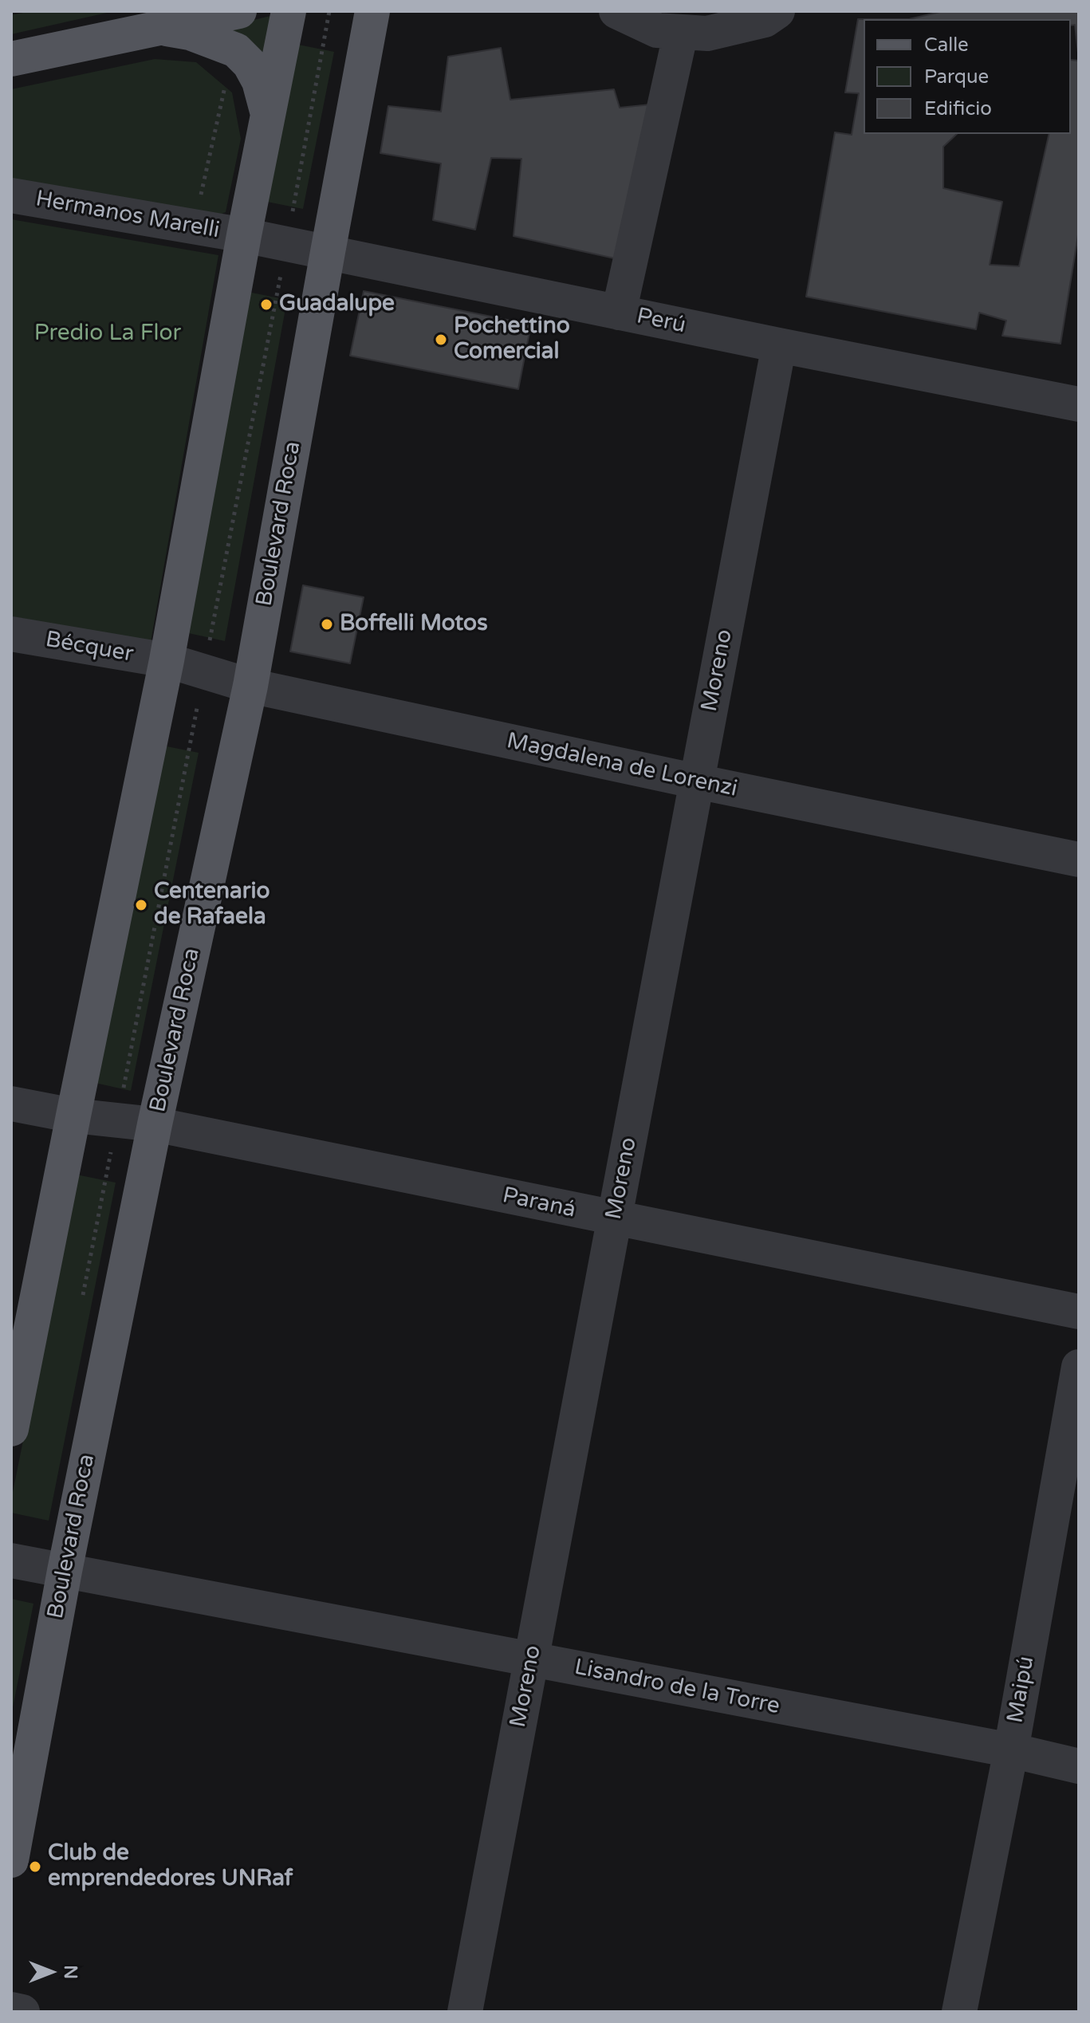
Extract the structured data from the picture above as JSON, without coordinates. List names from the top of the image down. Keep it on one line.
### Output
{"streets":{"main road":["Boulevard Roca"],"street":["Hermanos Marelli","Perú","Bécquer","Moreno","Magdalena de Lorenzi","Paraná","Lisandro de la Torre","Maipú"]},"crossings":[["Hermanos Marelli","Perú"],["Perú","Boulevard Roca"],["Perú","Moreno"],["Boulevard Roca","Magdalena de Lorenzi"],["Boulevard Roca","Paraná"],["Boulevard Roca","Lisandro de la Torre"],["Bécquer","Magdalena de Lorenzi"],["Moreno","Magdalena de Lorenzi"],["Moreno","Paraná"],["Moreno","Lisandro de la Torre"],["Lisandro de la Torre","Maipú"]],"parks":["Predio La Flor"],"places":["Guadalupe","Pochettino Comercial","Boffelli Motos","Centenario de Rafaela","Club de emprendedores UNRaf"],"legend":["Calle","Parque","Edificio"],"north":"right"}
